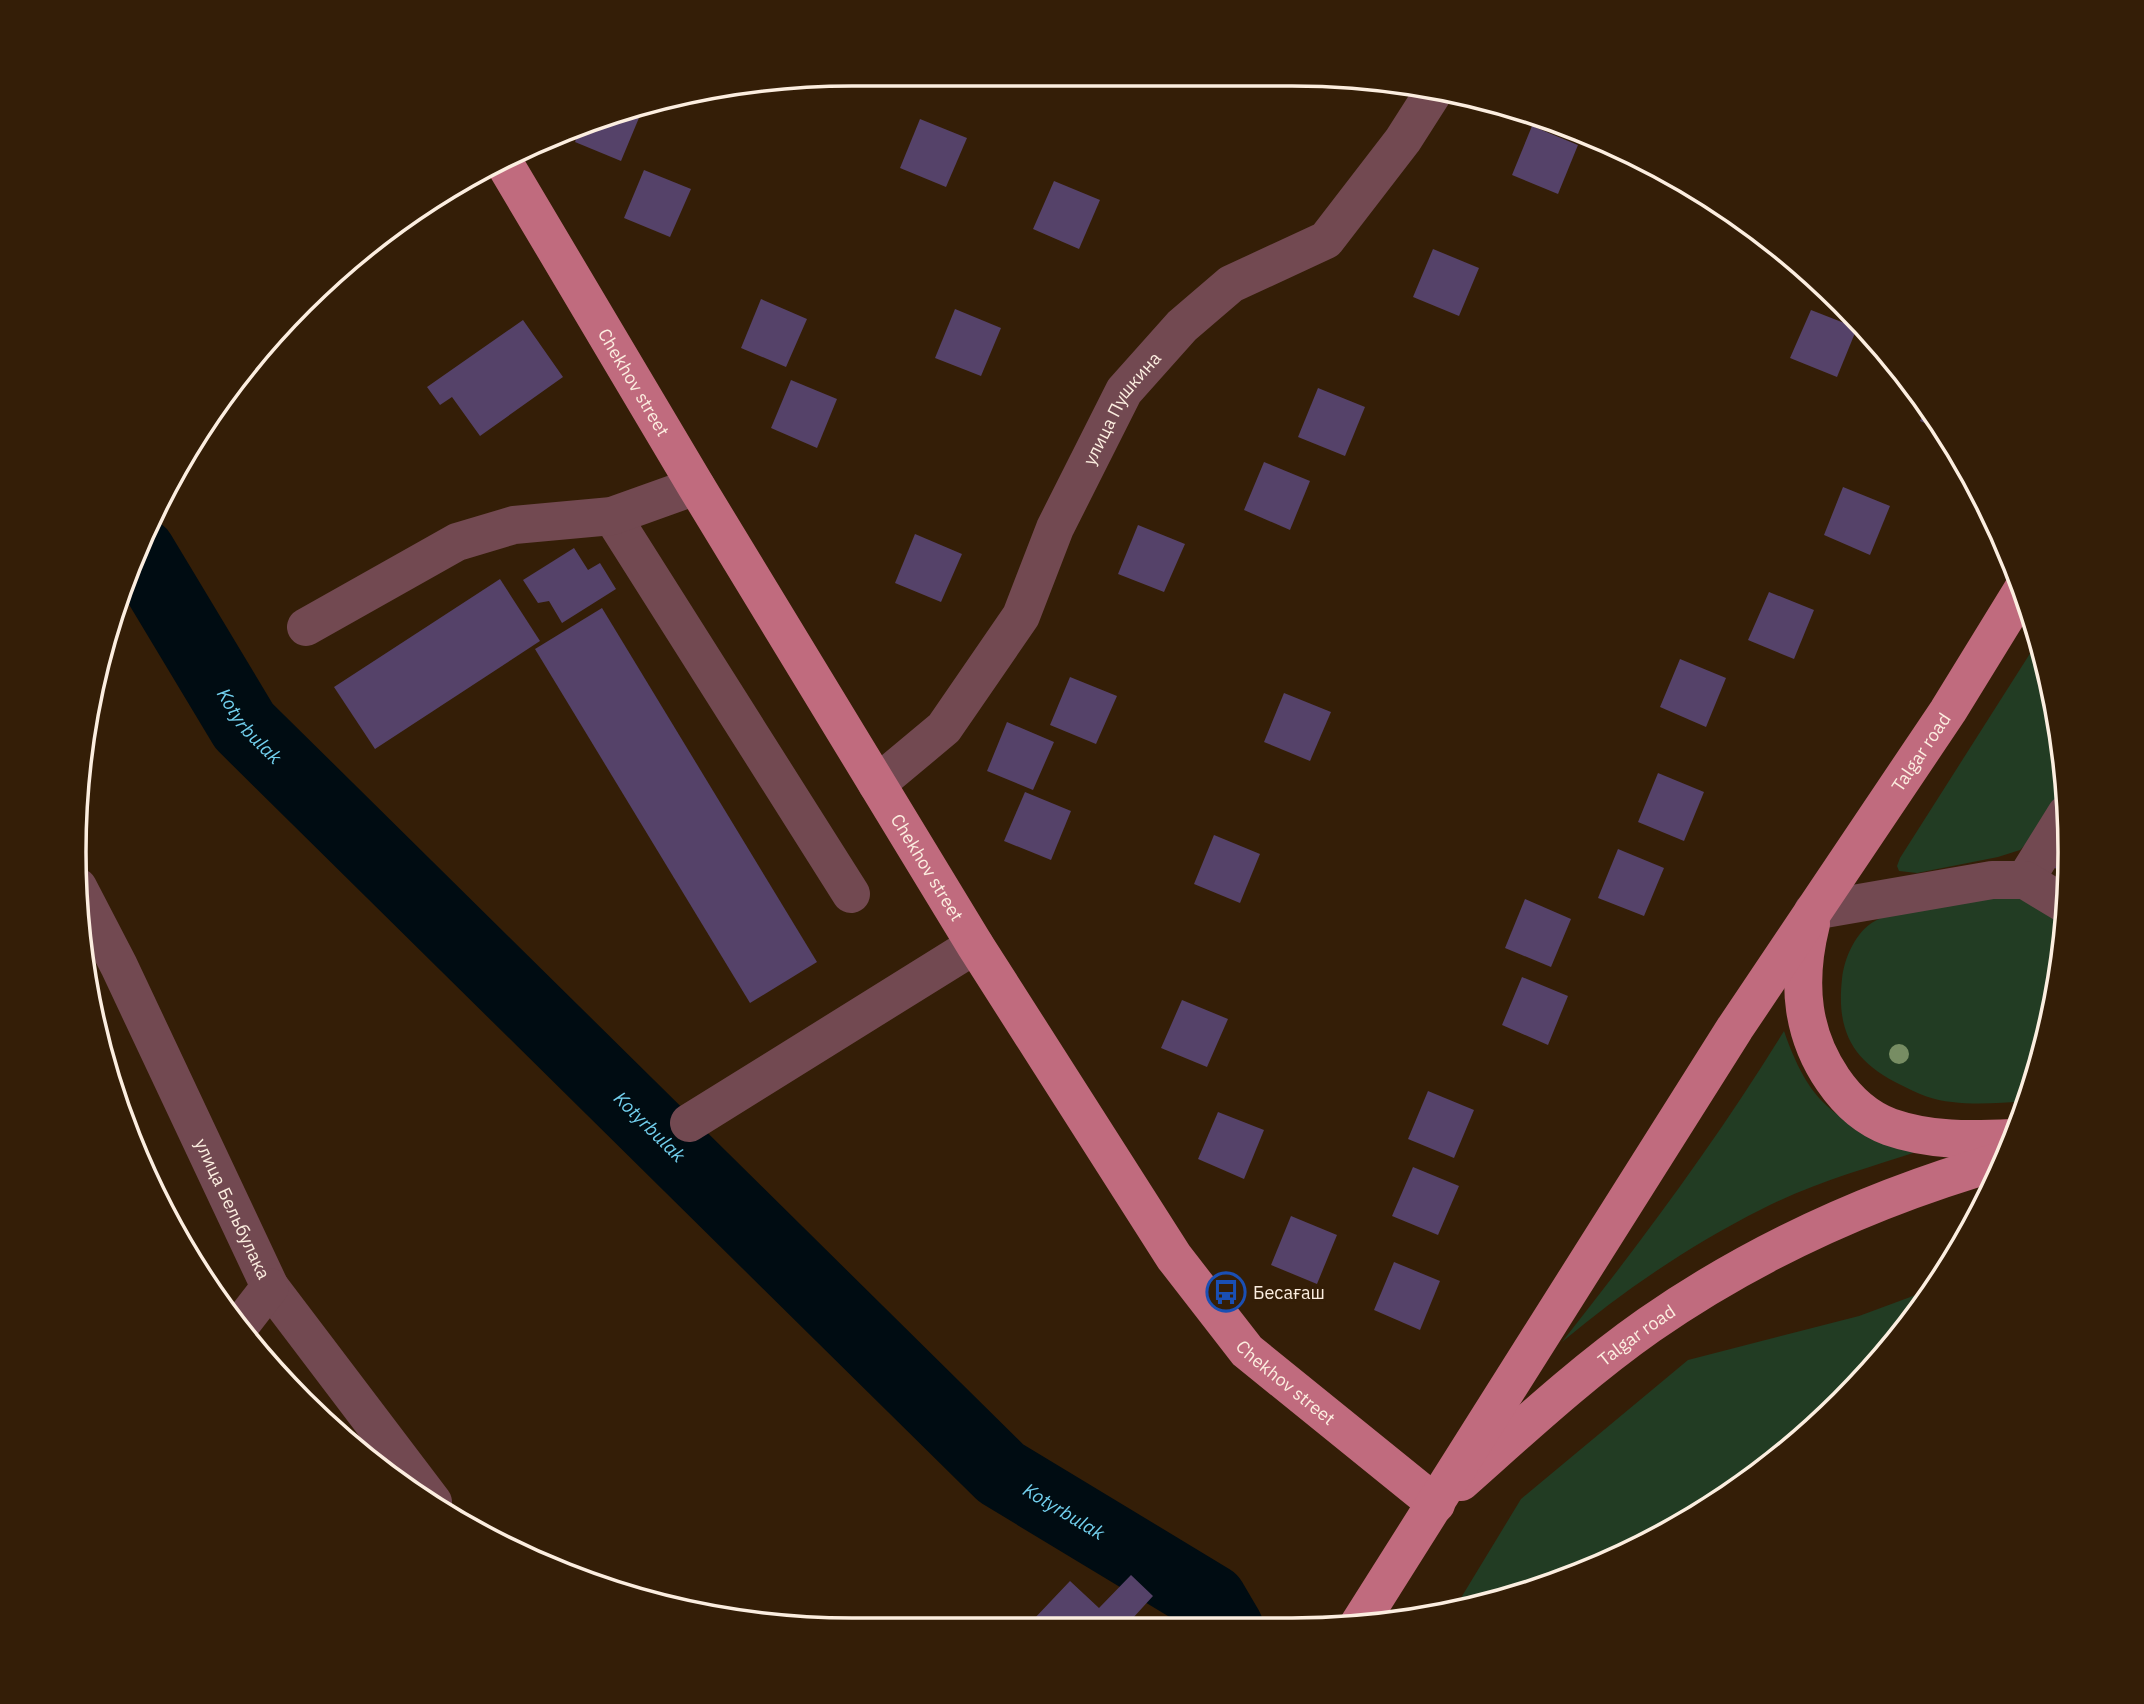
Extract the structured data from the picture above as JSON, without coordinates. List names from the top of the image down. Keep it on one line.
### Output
{"streets":{"main road":["Chekhov street","Talgar road"],"street":["улица Пушкина","улица Бельбулака"]},"crossings":[["Chekhov street","улица Пушкина"],["Chekhov street","Talgar road"]],"water":["Kotyrbulak"],"places":{"bus stop":["Бесағаш"]}}
